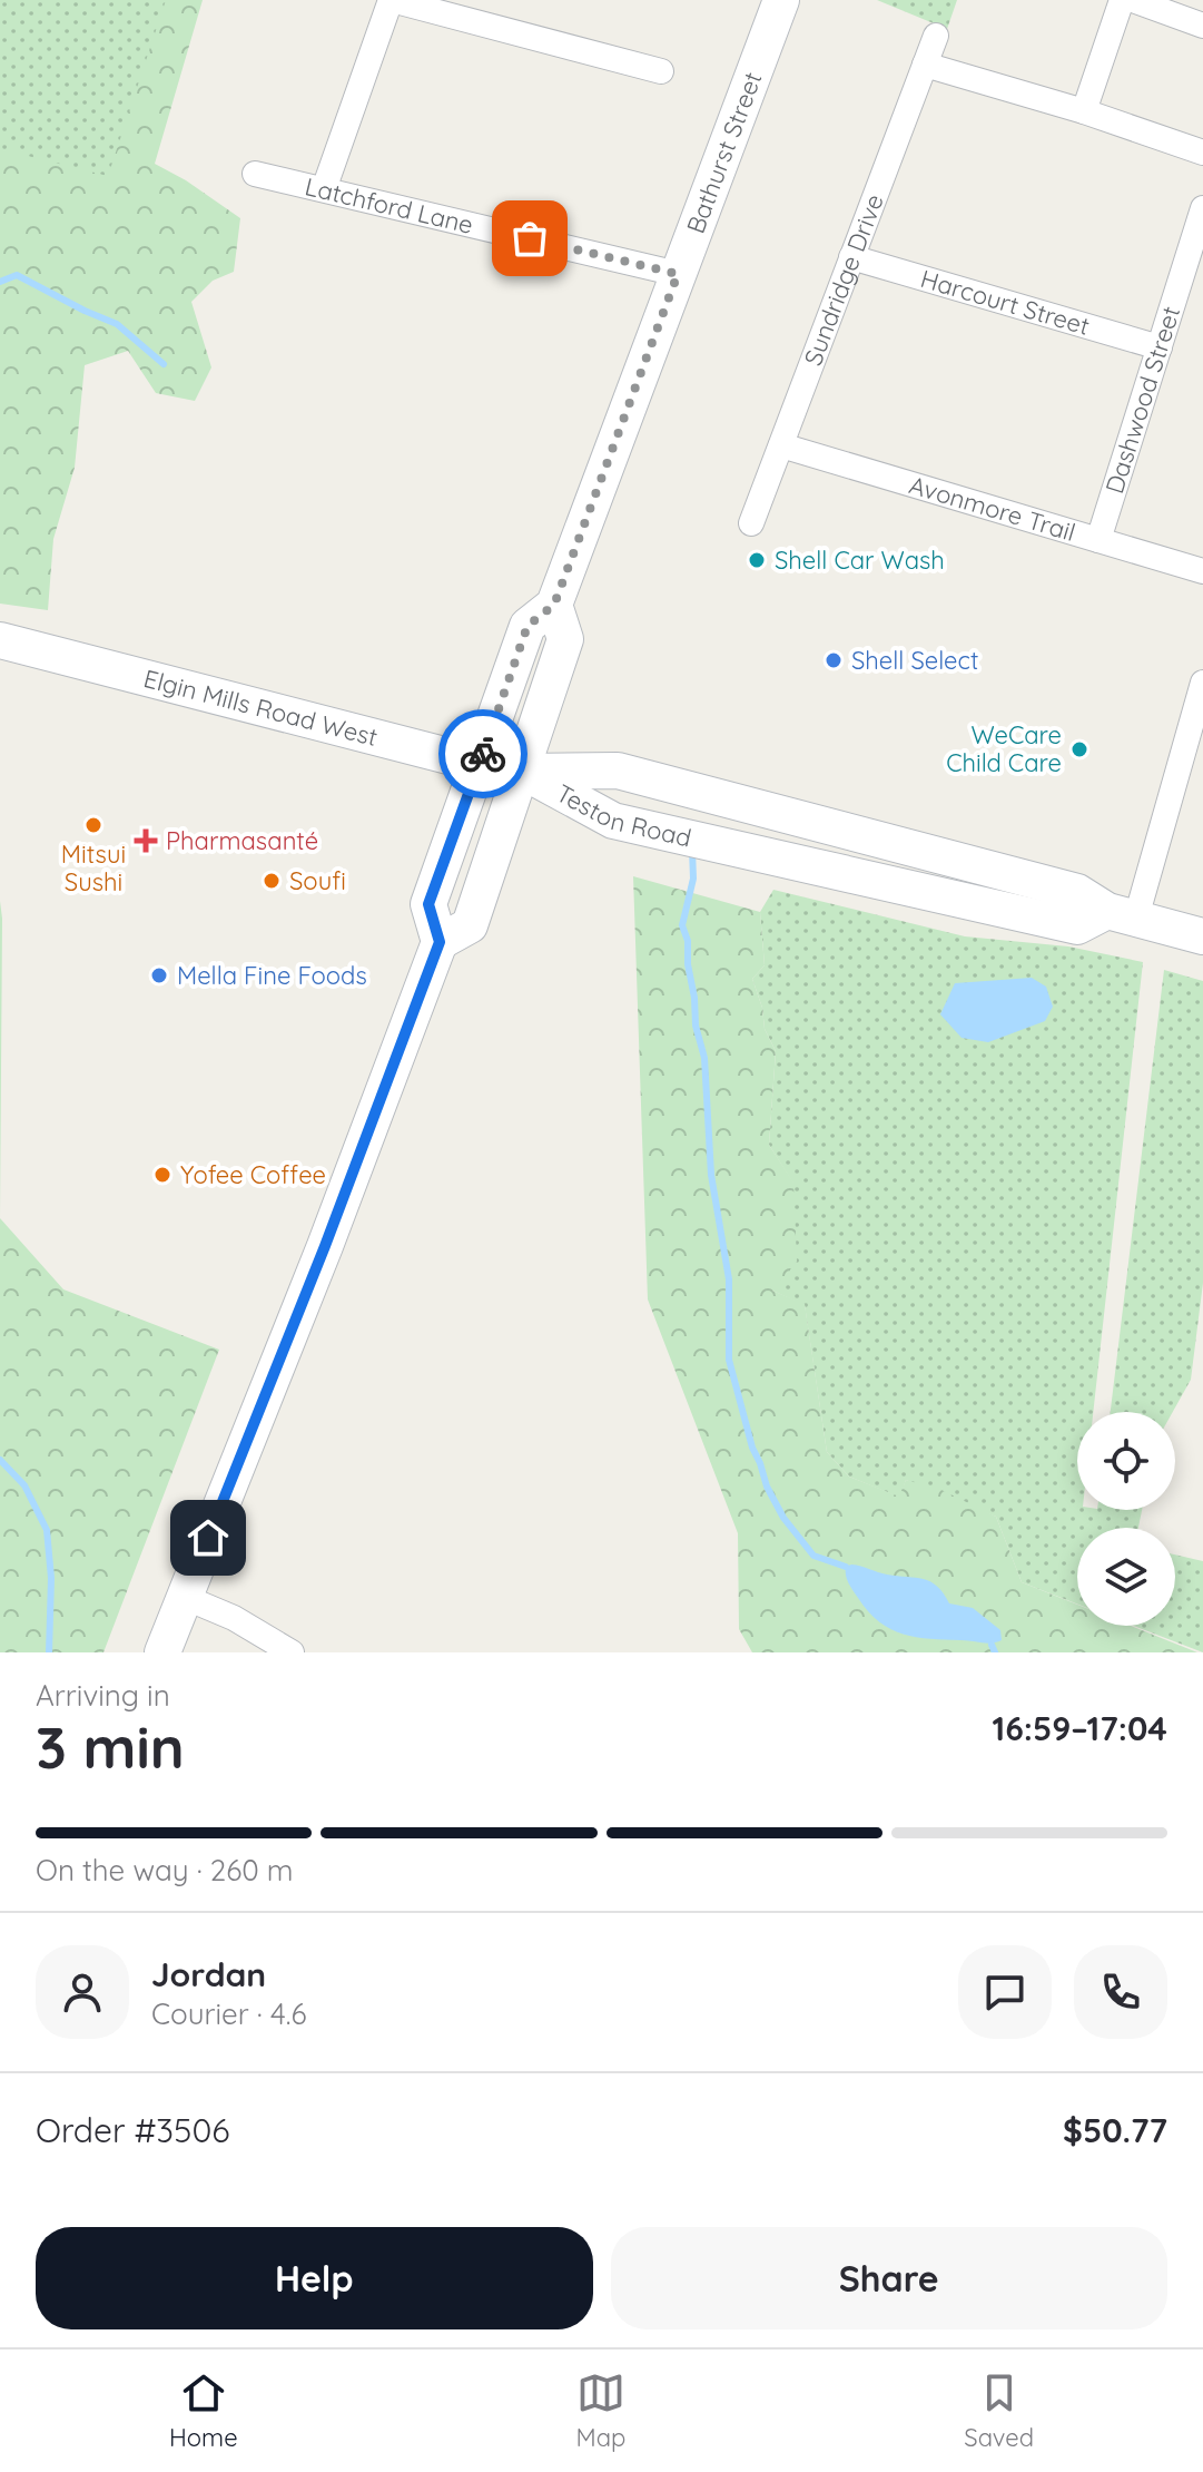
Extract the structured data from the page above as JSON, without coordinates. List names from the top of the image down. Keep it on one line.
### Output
{"streets":{"main road":["Bathurst Street","Elgin Mills Road West","Teston Road"],"street":["Latchford Lane","Sundridge Drive","Harcourt Street","Dashwood Street","Avonmore Trail"]},"crossings":[["Bathurst Street","Latchford Lane"],["Bathurst Street","Elgin Mills Road West"],["Sundridge Drive","Harcourt Street"],["Sundridge Drive","Avonmore Trail"],["Harcourt Street","Dashwood Street"],["Dashwood Street","Avonmore Trail"],["Elgin Mills Road West","Teston Road"]],"places":{"other":["Shell Car Wash","Shell Select","WeCare Child Care","Mitsui Sushi","Soufi","Mella Fine Foods","Yofee Coffee"],"health":["Pharmasanté"]},"page":{"heading":["3 min","Arriving in","16:59–17:04"],"panel":["Jordan","Courier · 4.6","Order #3506","$50.77"],"bar":"On the way · 260 m","buttons":["Help","Share"],"tabs":["Home","Map","Saved"]}}
